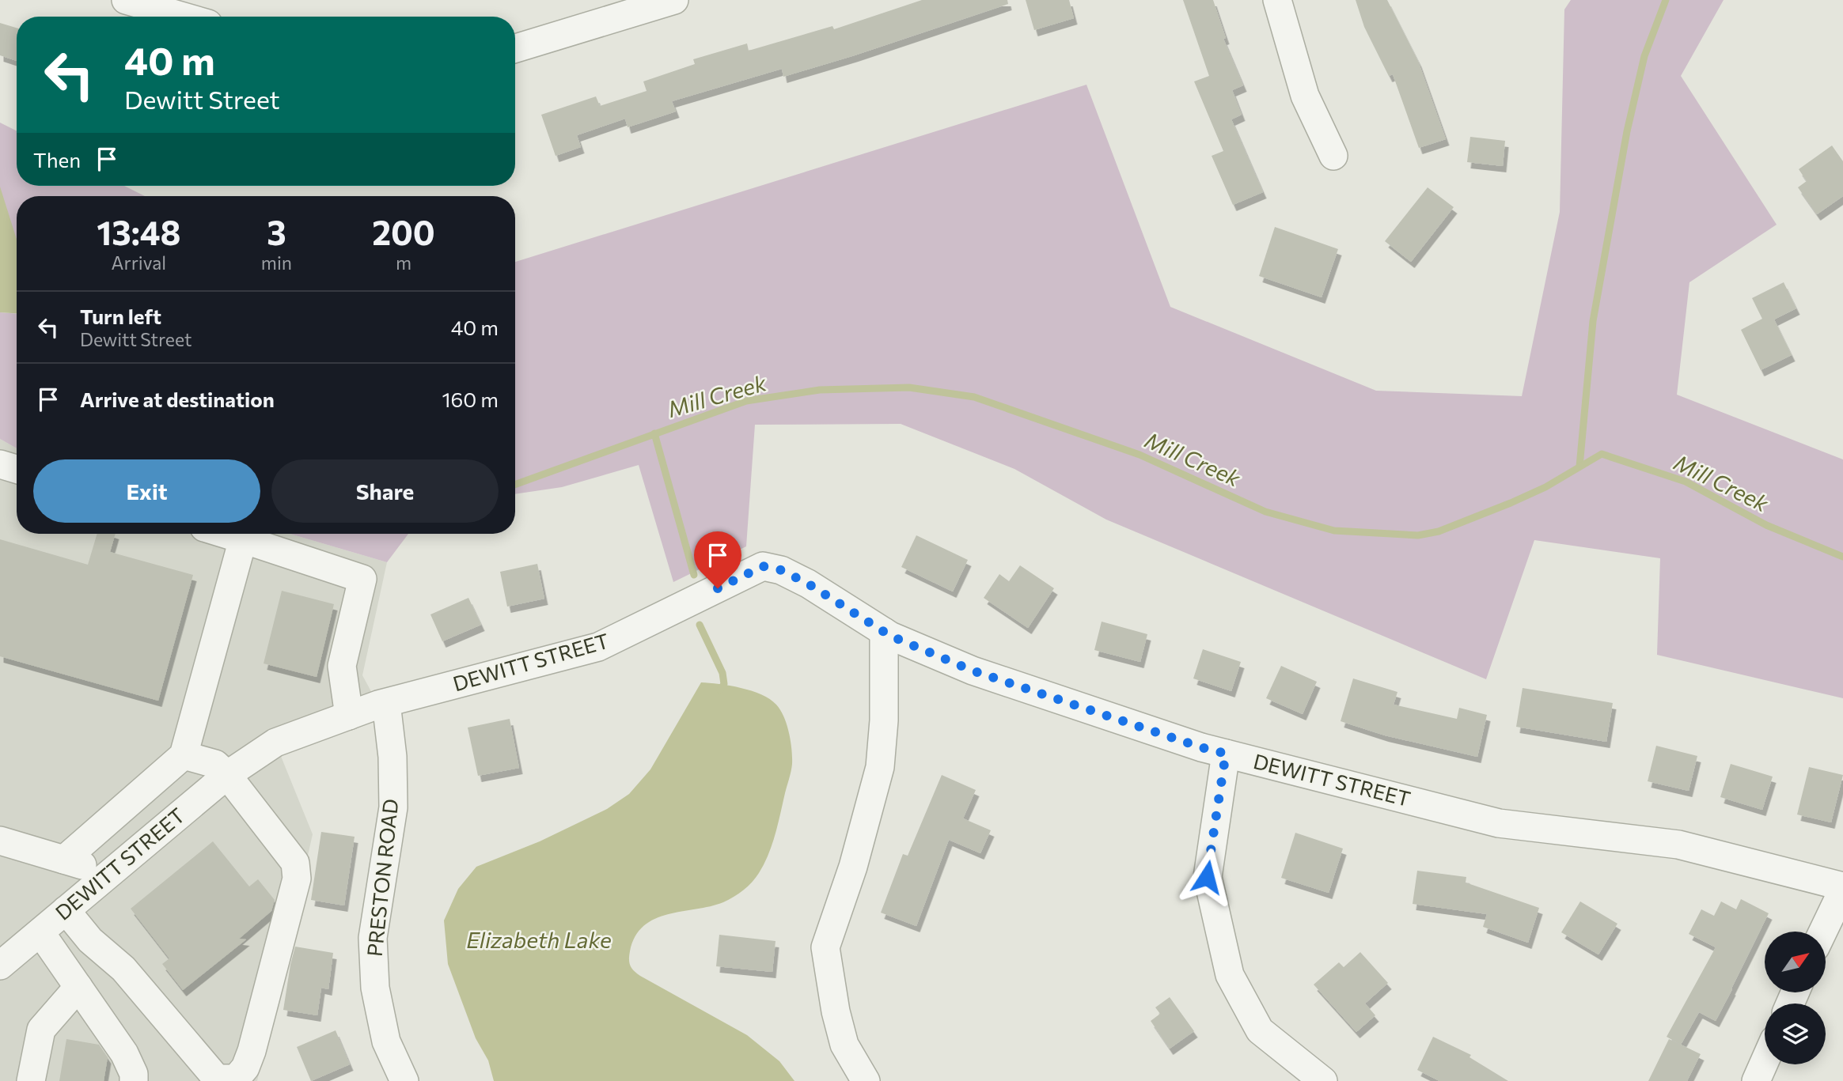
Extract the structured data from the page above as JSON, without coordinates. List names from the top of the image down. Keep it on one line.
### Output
{"streets":{"street":["DEWITT STREET","PRESTON ROAD"]},"crossings":[["DEWITT STREET","PRESTON ROAD"]],"water":["Mill Creek","Elizabeth Lake"],"north":"top right","page":{"turn":["40 m","Dewitt Street"],"then":"Then","eta":["13:48","Arrival","3","min","200","m"],"list":[{"name":"Turn left","note":"Dewitt Street","value":"40 m"},{"name":"Arrive at destination","value":"160 m"}],"buttons":["Exit","Share"]}}
